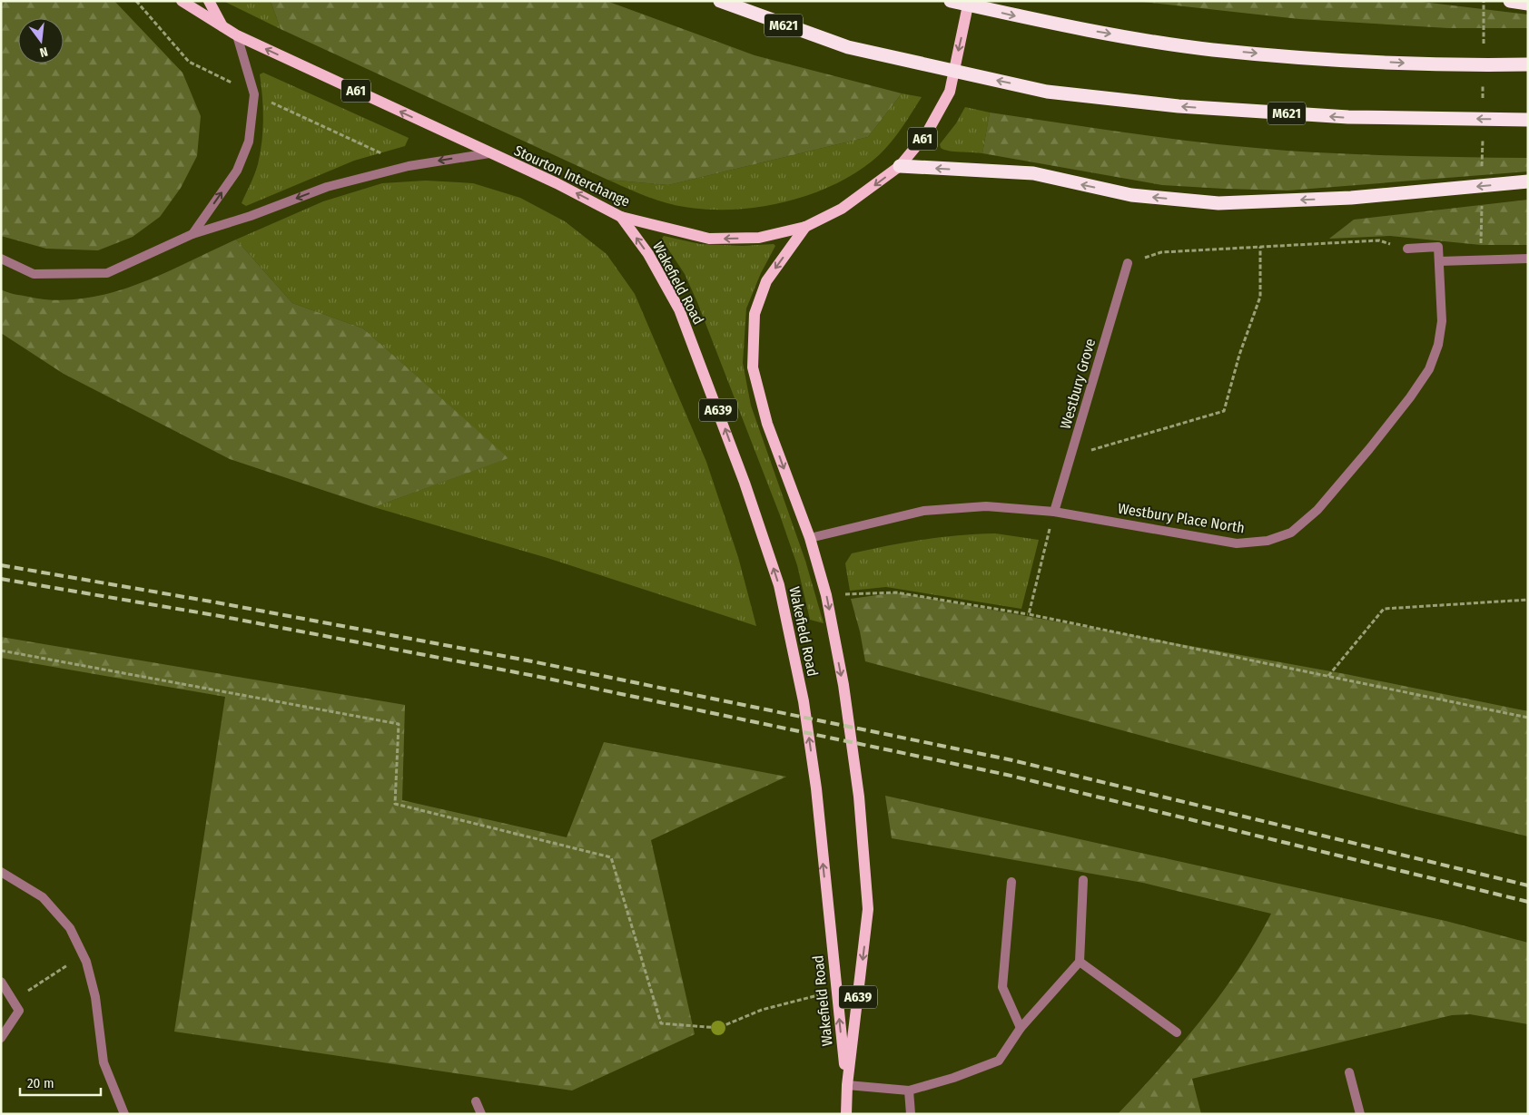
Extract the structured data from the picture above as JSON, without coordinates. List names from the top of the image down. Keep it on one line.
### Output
{"streets":{"highway":["M621"],"main road":["A61","Stourton Interchange","Wakefield Road","A639"],"street":["Westbury Grove","Westbury Place North"]},"crossings":[["A61","Stourton Interchange"],["Stourton Interchange","Wakefield Road"],["Wakefield Road","Westbury Place North"],["Westbury Grove","Westbury Place North"]],"one_way":["Stourton Interchange"],"scale_bar":"20 m","north":"bottom"}
